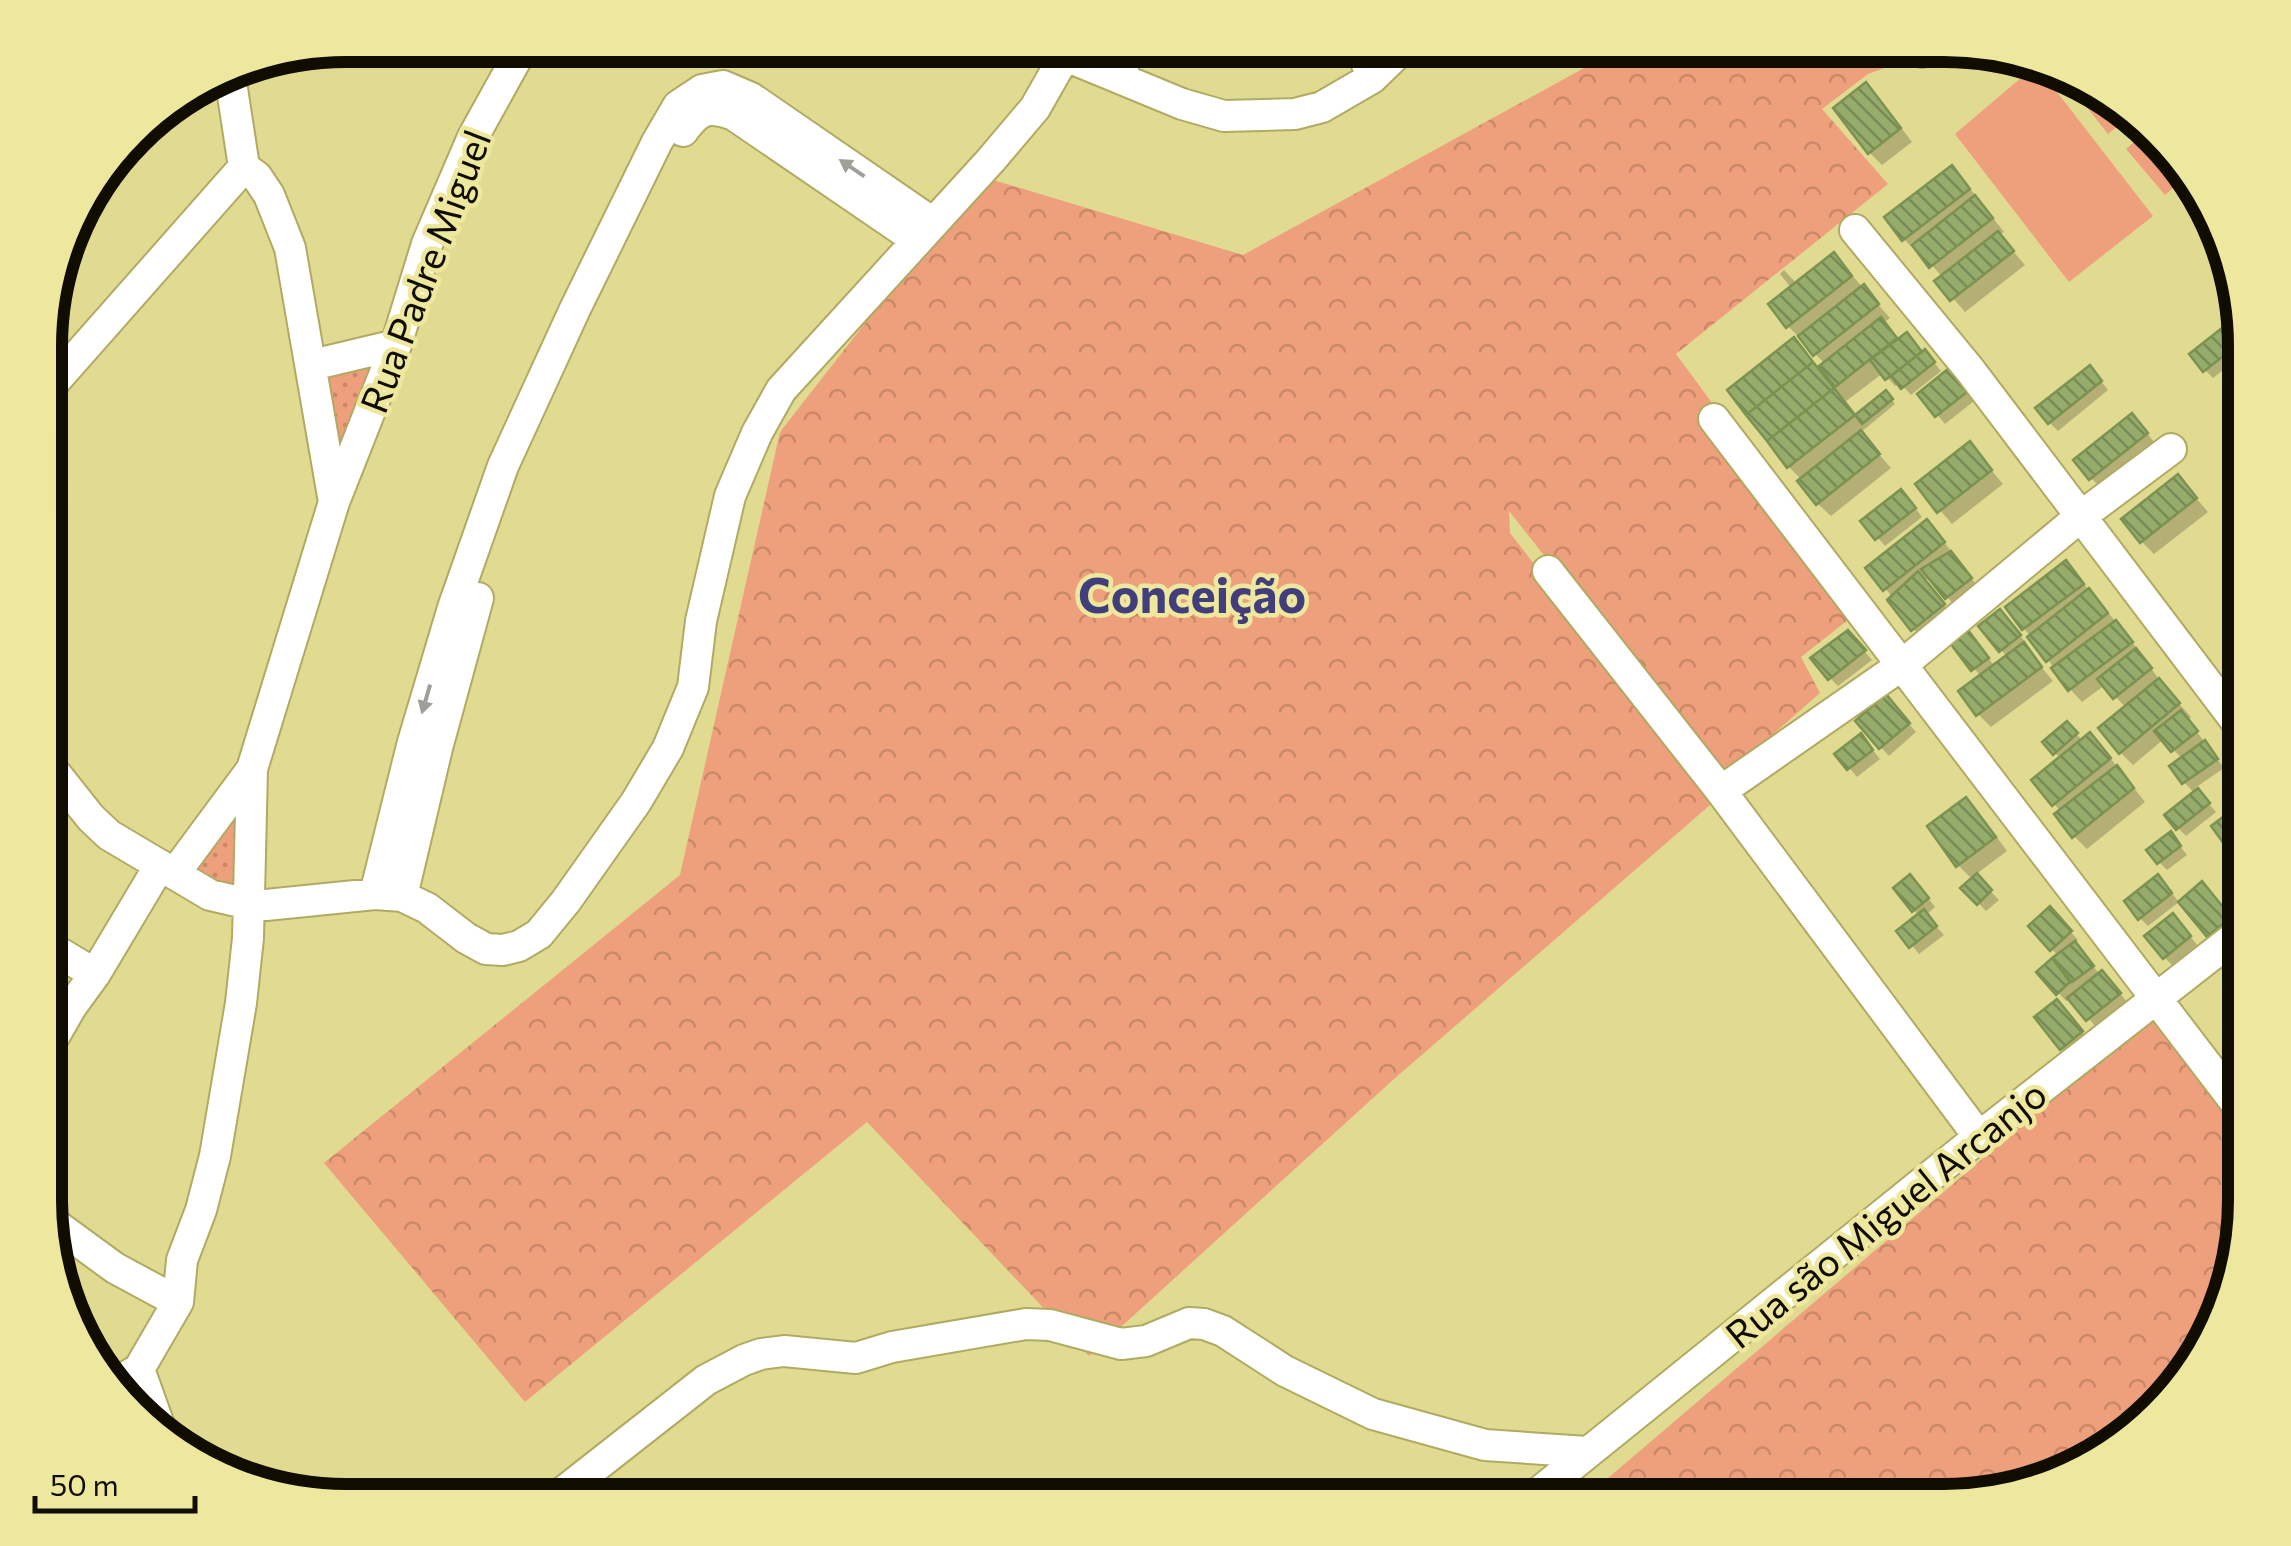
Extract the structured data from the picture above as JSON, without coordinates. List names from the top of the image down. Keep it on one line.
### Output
{"streets":{"street":["Rua Padre Miguel","Rua são Miguel Arcanjo"]},"districts":["Conceição"],"scale_bar":"50 m"}
